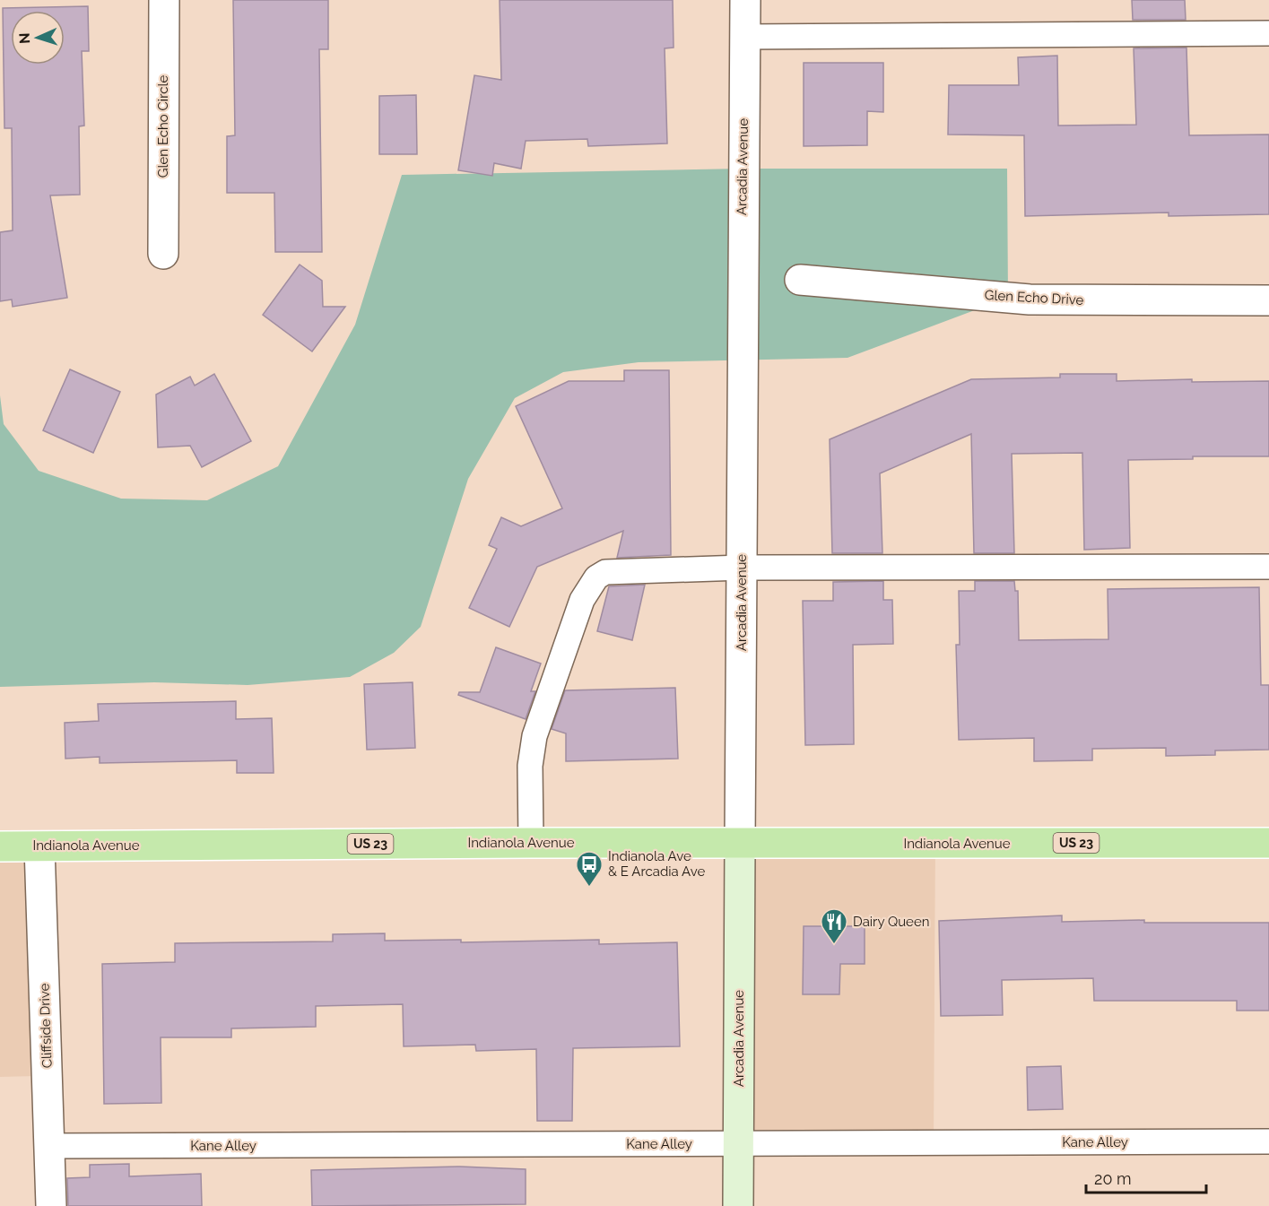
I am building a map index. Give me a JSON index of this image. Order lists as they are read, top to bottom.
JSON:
{
  "streets": {
    "main road": ["Indianola Avenue", "US 23"],
    "street": [
      "Glen Echo Circle",
      "Arcadia Avenue",
      "Glen Echo Drive",
      "Cliffside Drive"
    ],
    "lane": ["Kane Alley"]
  },
  "crossings": [
    ["Arcadia Avenue", "Indianola Avenue"],
    ["Arcadia Avenue", "Kane Alley"],
    ["Indianola Avenue", "Cliffside Drive"],
    ["Cliffside Drive", "Kane Alley"]
  ],
  "places": {
    "bus stop": ["Indianola Ave & E Arcadia Ave"],
    "restaurant": ["Dairy Queen"]
  },
  "scale_bar": "20 m",
  "north": "left"
}
